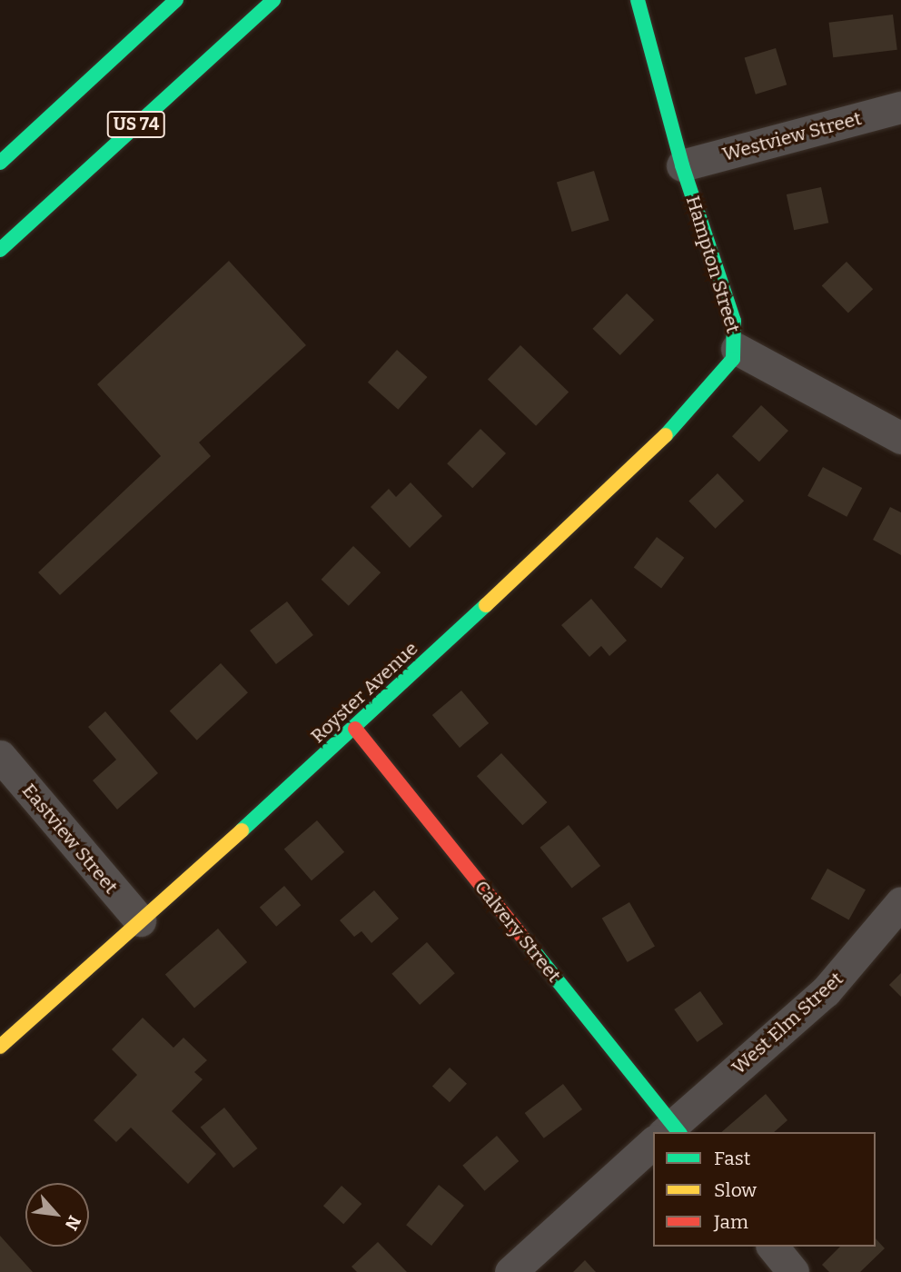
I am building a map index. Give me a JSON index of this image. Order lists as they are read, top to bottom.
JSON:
{
  "streets": {
    "main road": [
      "US 74",
      "Hampton Street",
      "Royster Avenue",
      "Calvery Street"
    ],
    "street": ["Westview Street", "Eastview Street", "West Elm Street"]
  },
  "crossings": [
    ["Westview Street", "Hampton Street"],
    ["Hampton Street", "Royster Avenue"],
    ["Royster Avenue", "Eastview Street"],
    ["Royster Avenue", "Calvery Street"]
  ],
  "legend": ["Fast", "Slow", "Jam"],
  "north": "bottom right"
}
